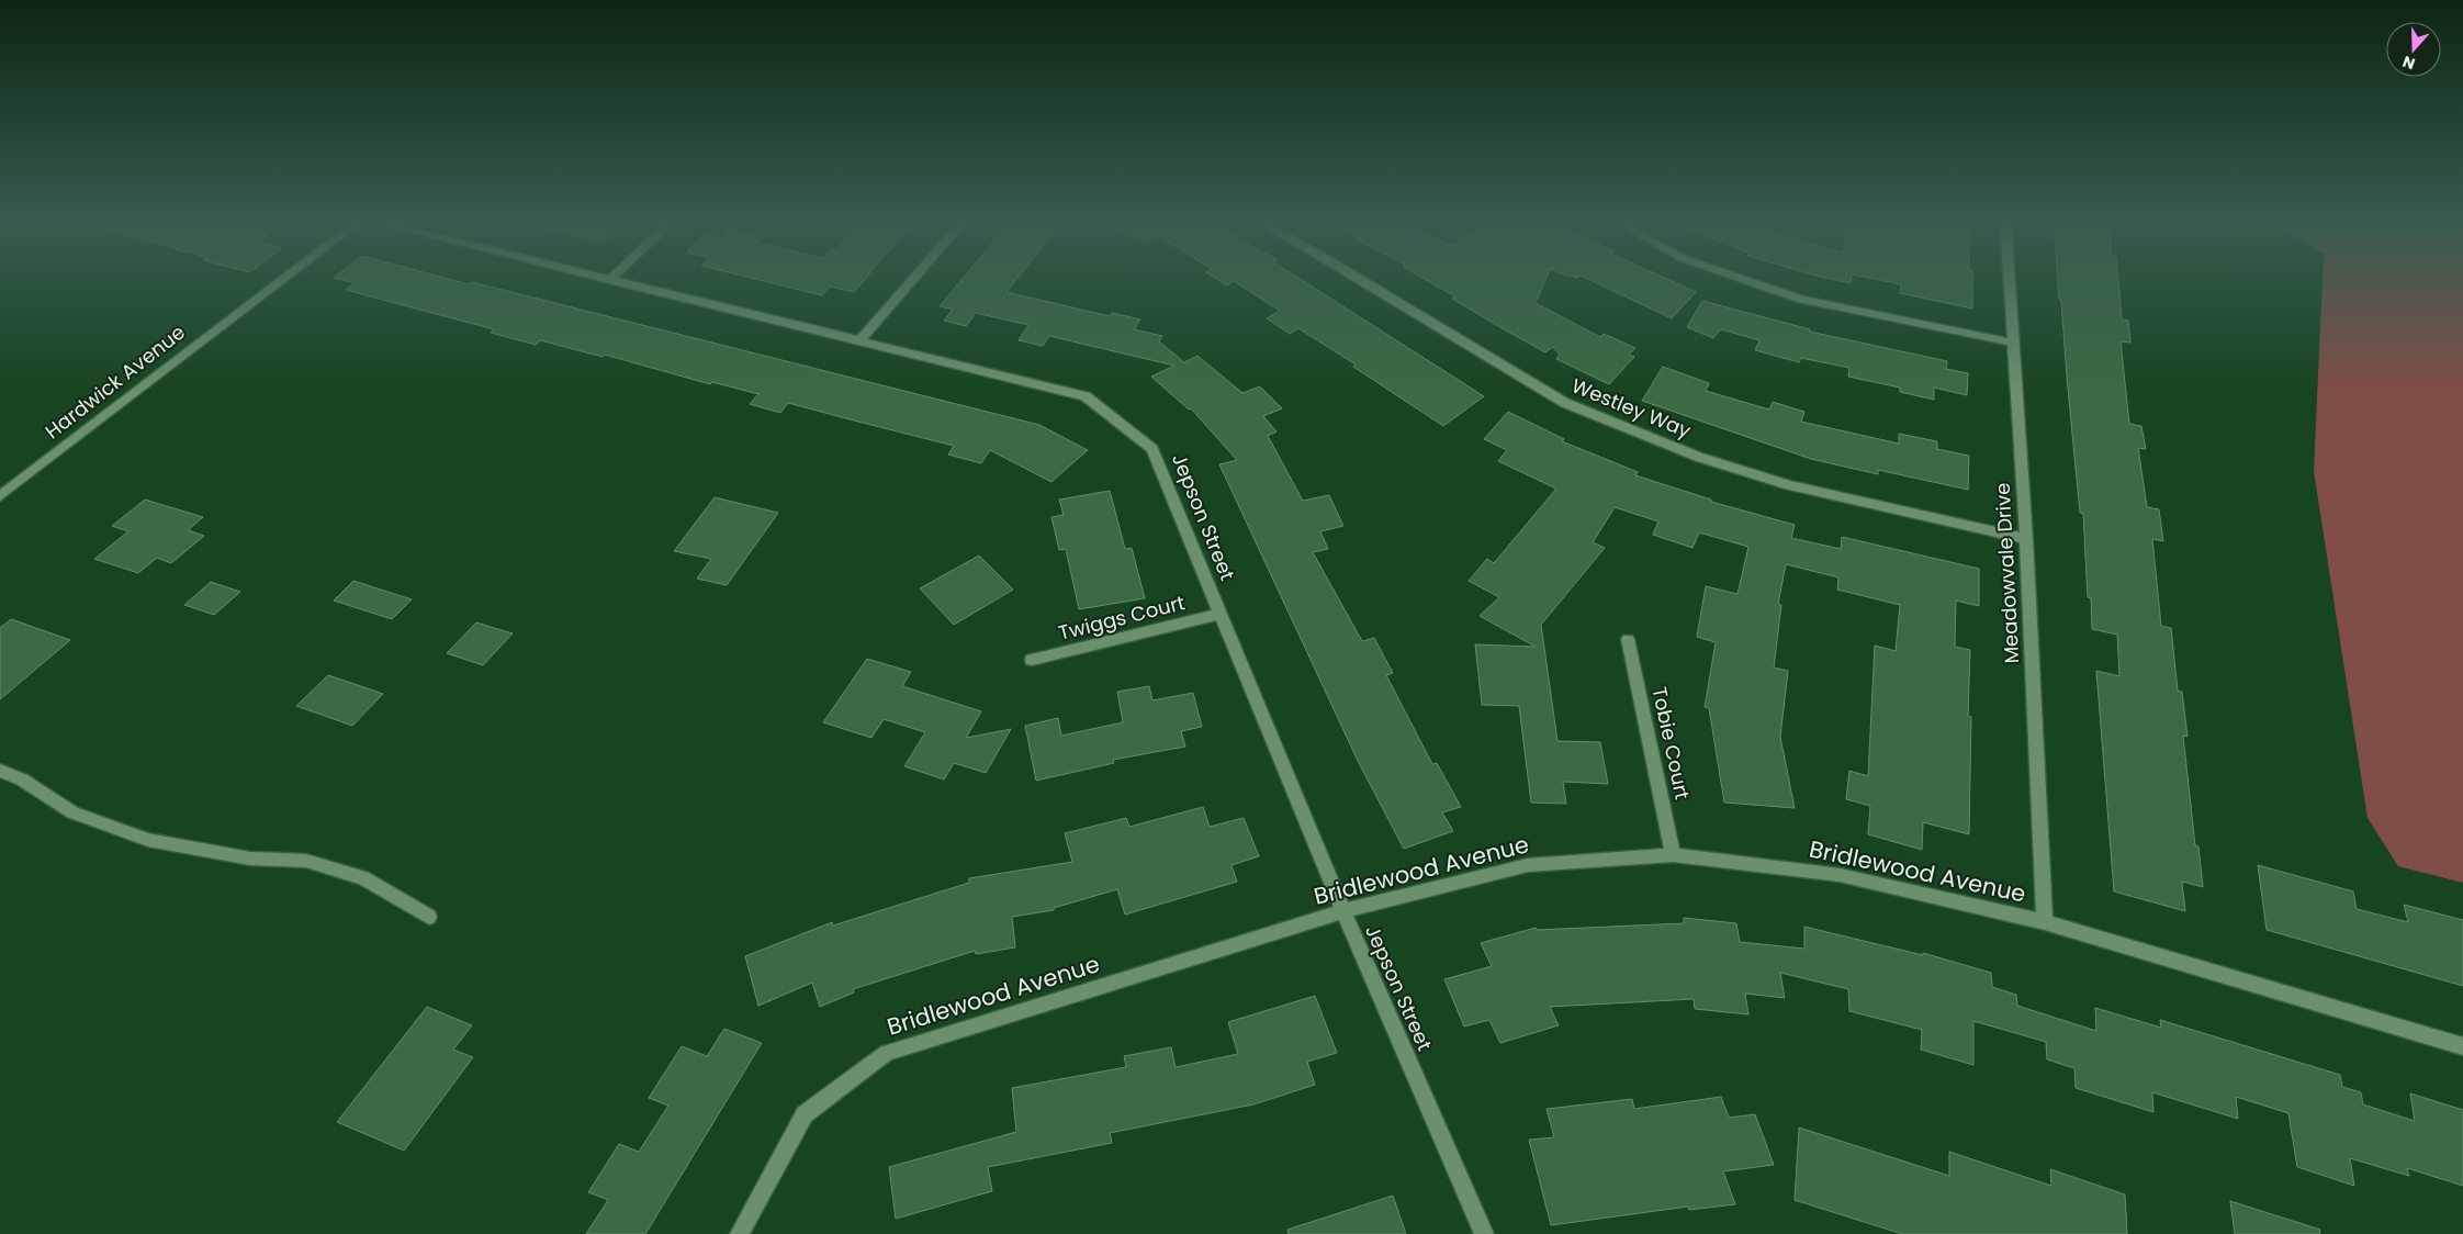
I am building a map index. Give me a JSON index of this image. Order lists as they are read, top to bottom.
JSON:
{
  "streets": {
    "street": [
      "Hardwick Avenue",
      "Westley Way",
      "Jepson Street",
      "Meadowvale Drive",
      "Twiggs Court",
      "Tobie Court",
      "Bridlewood Avenue"
    ]
  },
  "crossings": [
    ["Westley Way", "Meadowvale Drive"],
    ["Jepson Street", "Twiggs Court"],
    ["Jepson Street", "Bridlewood Avenue"],
    ["Meadowvale Drive", "Bridlewood Avenue"],
    ["Tobie Court", "Bridlewood Avenue"]
  ],
  "north": "bottom"
}
